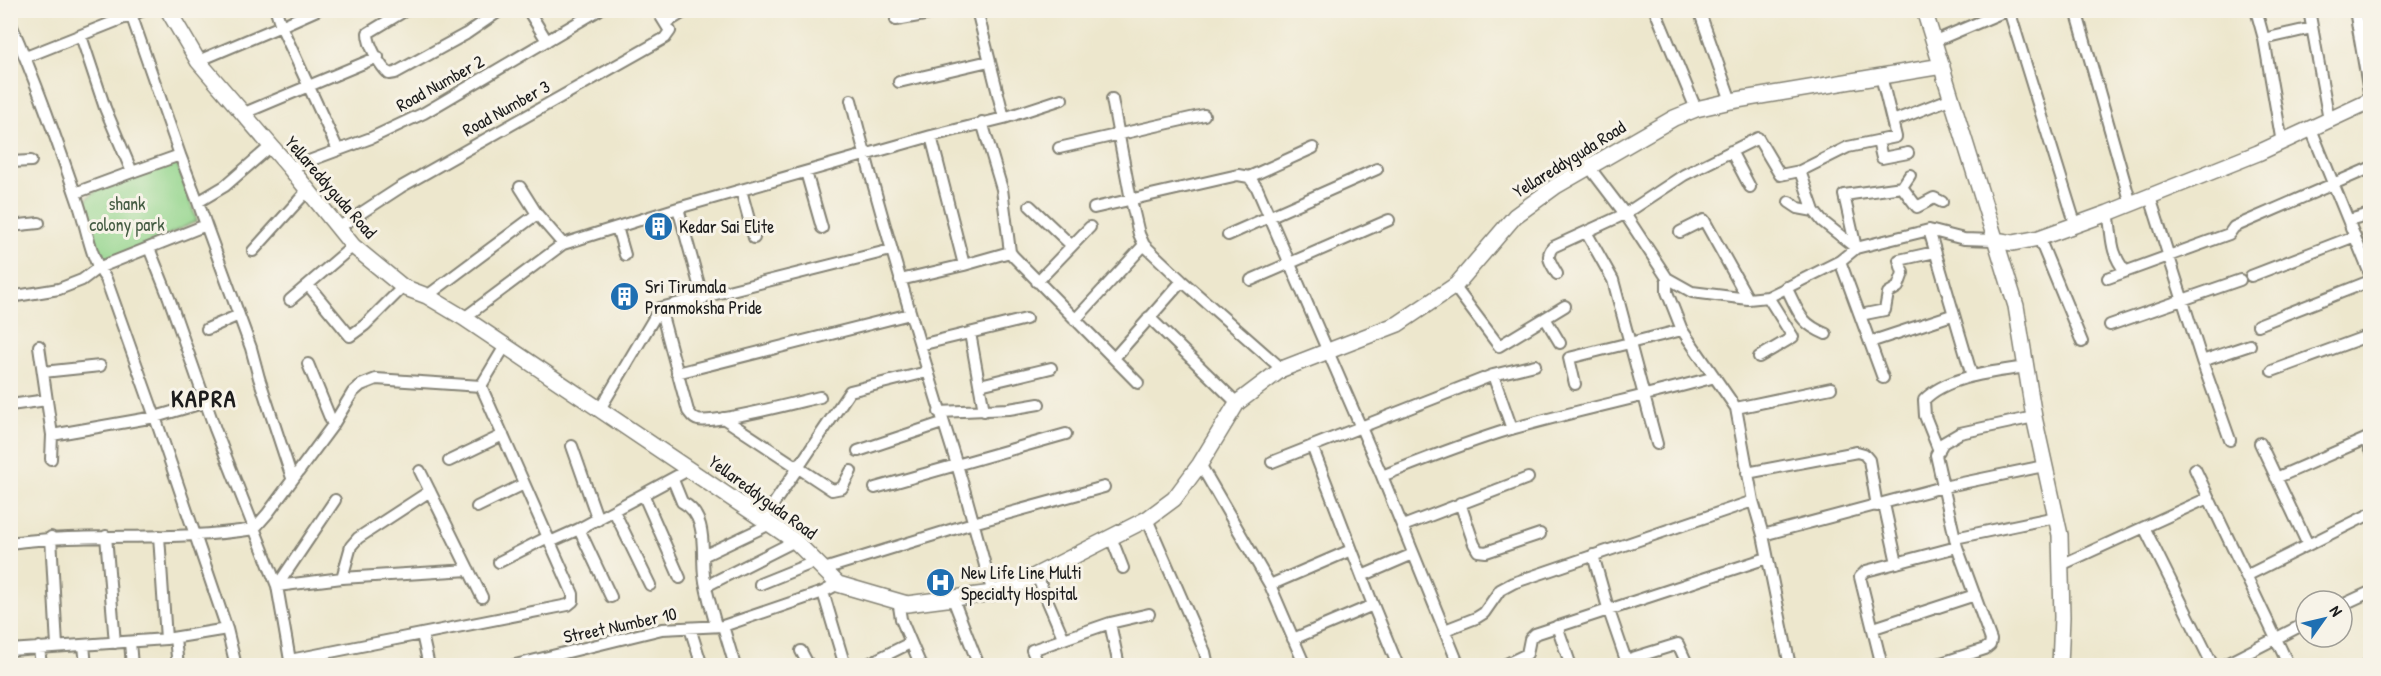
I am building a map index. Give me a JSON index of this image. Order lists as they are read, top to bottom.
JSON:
{
  "streets": {
    "street": [
      "Road Number 2",
      "Road Number 3",
      "Yellareddyguda Road",
      "Street Number 10"
    ]
  },
  "crossings": [
    ["Road Number 2", "Yellareddyguda Road"],
    ["Road Number 3", "Yellareddyguda Road"],
    ["Yellareddyguda Road", "Street Number 10"]
  ],
  "districts": ["KAPRA"],
  "parks": ["shank colony park"],
  "places": {
    "building": ["Kedar Sai Elite", "Sri Tirumala Pranmoksha Pride"],
    "hospital": ["New Life Line Multi Specialty Hospital"]
  },
  "north": "top right"
}
